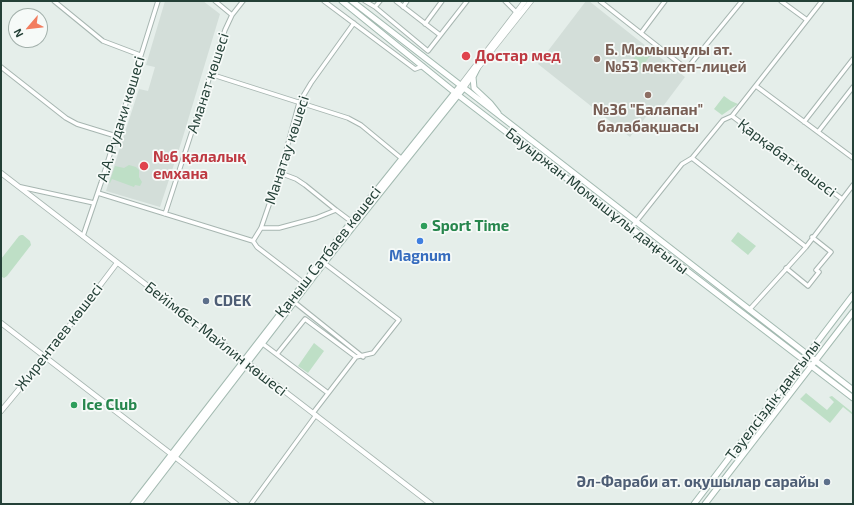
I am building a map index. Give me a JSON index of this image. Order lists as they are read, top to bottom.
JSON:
{
  "streets": {
    "main road": ["Бауыржан Момышұлы даңғылы", "Қаныш Сәтбаев көшесі", "Тәуелсіздік даңғылы"],
    "street": [
      "Аманат көшесі",
      "А.А. Рудаки көшесі",
      "Манатау көшесі",
      "Қарқабат көшесі",
      "Жирентаев көшесі",
      "Бейімбет Майлин көшесі"
    ]
  },
  "crossings": [
    ["А.А. Рудаки көшесі", "Бейімбет Майлин көшесі"],
    ["Бауыржан Момышұлы даңғылы", "Қаныш Сәтбаев көшесі"],
    ["Бауыржан Момышұлы даңғылы", "Тәуелсіздік даңғылы"],
    ["Қаныш Сәтбаев көшесі", "Бейімбет Майлин көшесі"],
    ["Жирентаев көшесі", "Бейімбет Майлин көшесі"]
  ],
  "places": [
    "Достар мед",
    "Б. Момышұлы ат. №53 мектеп-лицей",
    "№36 \"Балапан\" балабақшасы",
    "№6 қалалық емхана",
    "Sport Time",
    "Magnum",
    "CDEK",
    "Ice Club",
    "Әл-Фараби ат. оқушылар сарайы"
  ],
  "north": "bottom left"
}
